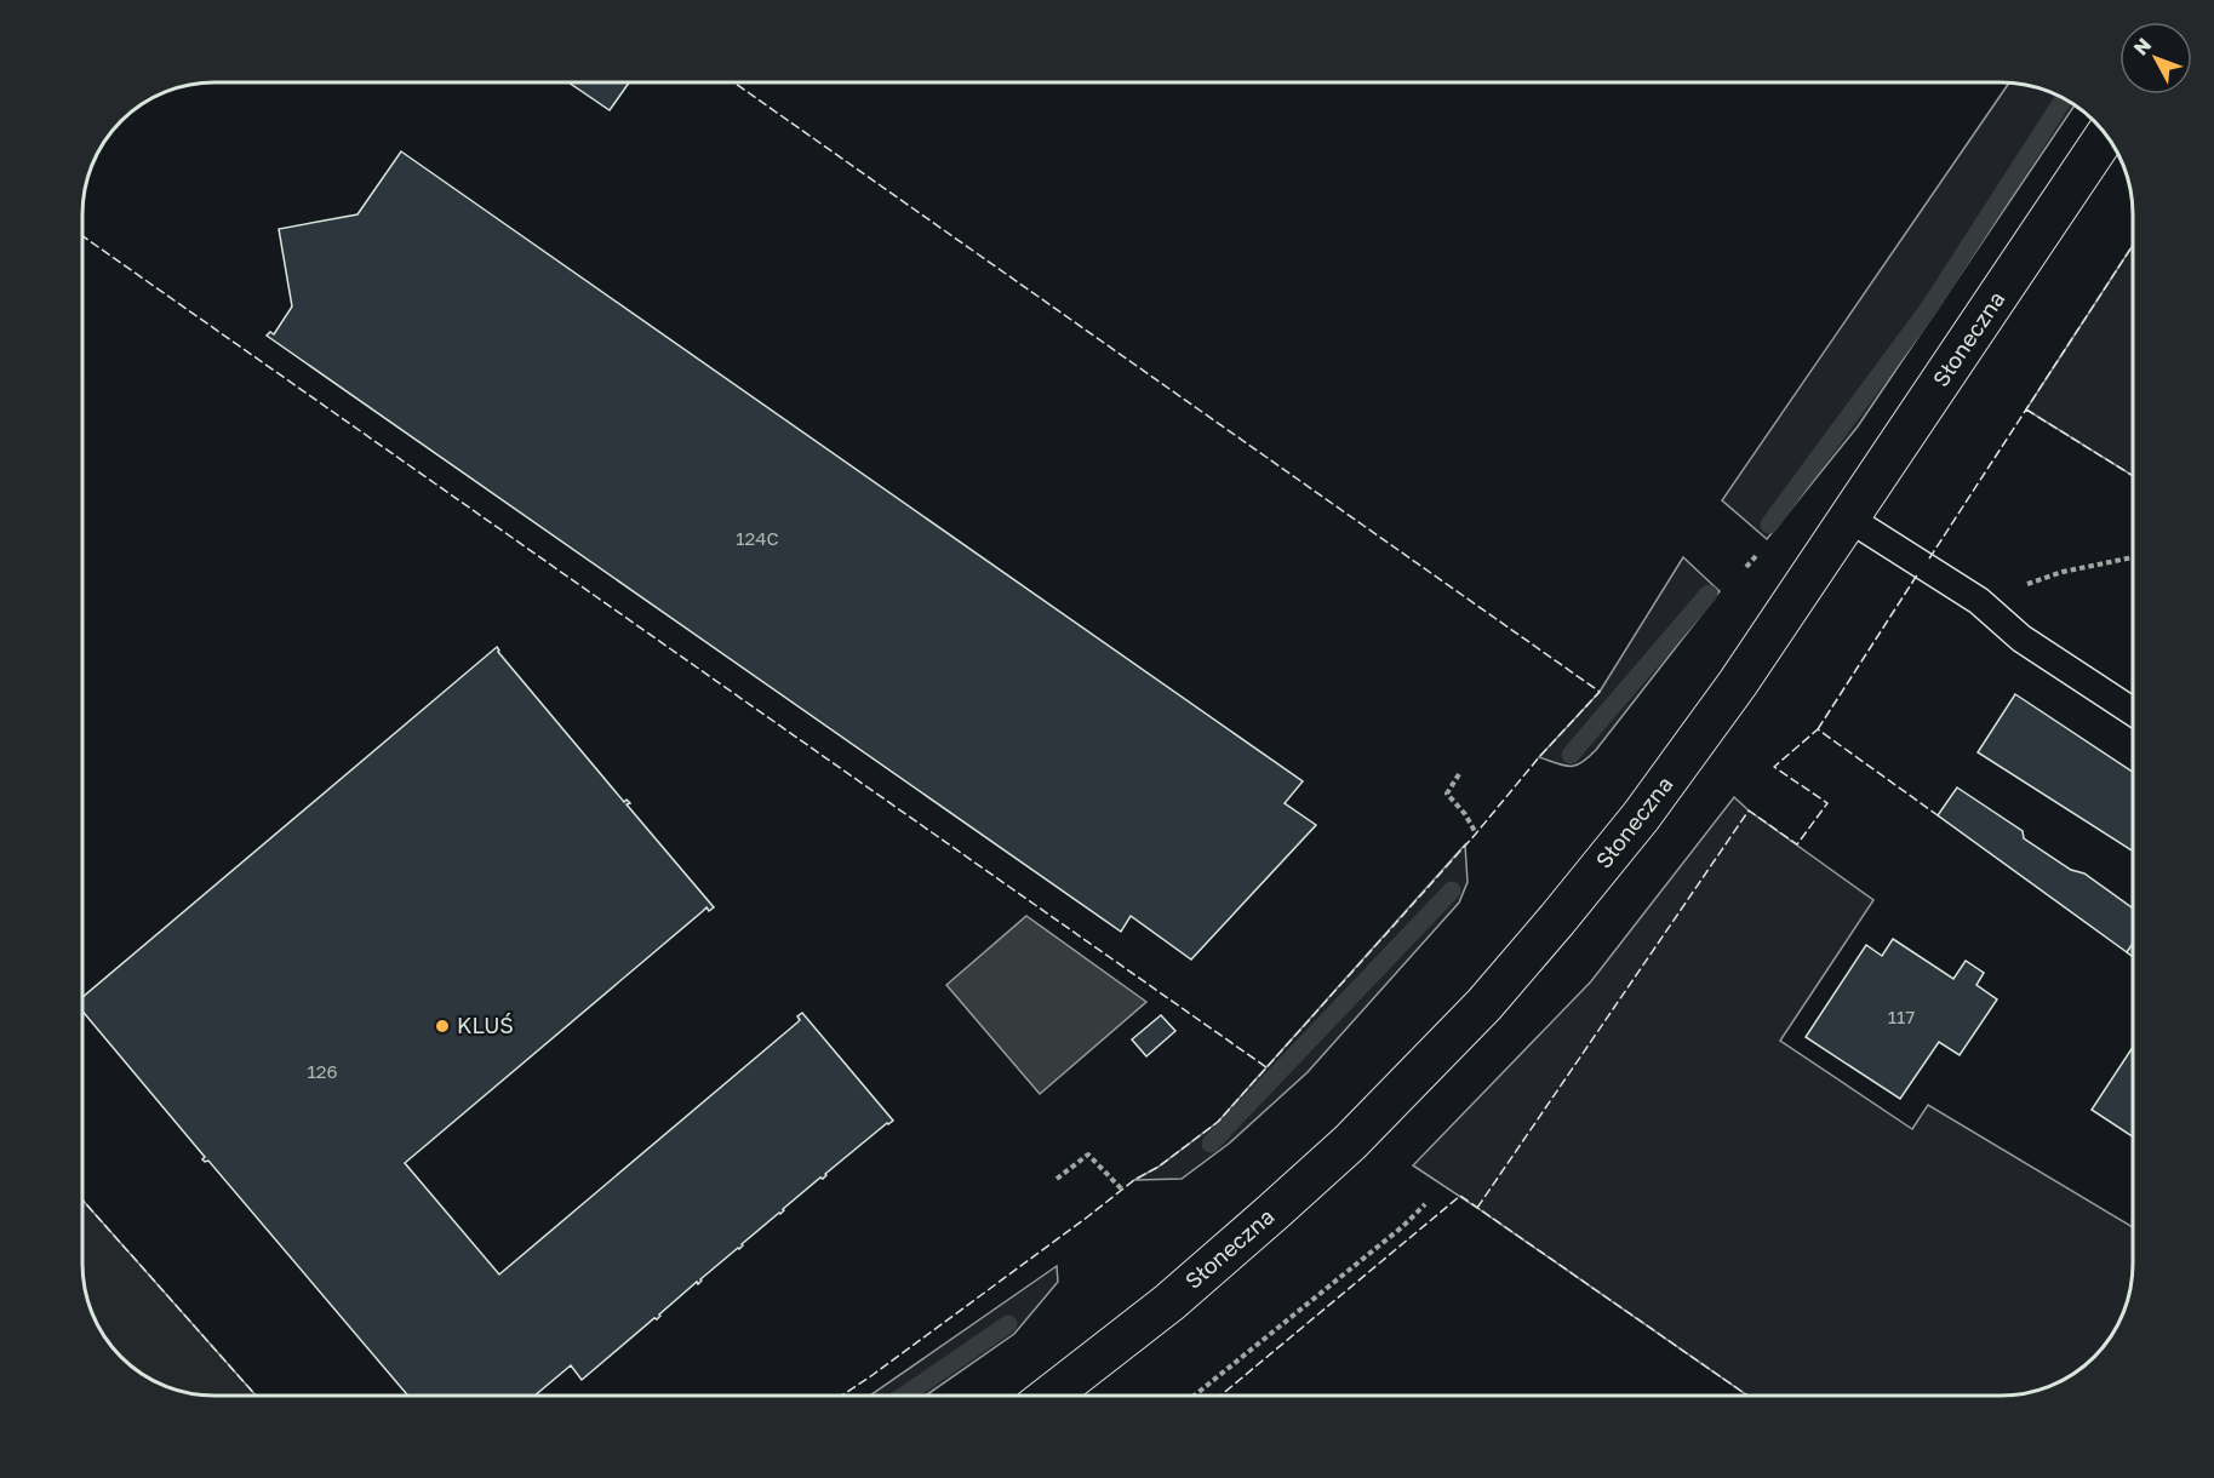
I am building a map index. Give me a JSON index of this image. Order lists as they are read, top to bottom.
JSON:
{
  "streets": {
    "main road": ["Słoneczna"]
  },
  "places": ["KLUŚ"],
  "house_numbers": ["124C", "117", "126"],
  "north": "top left"
}
